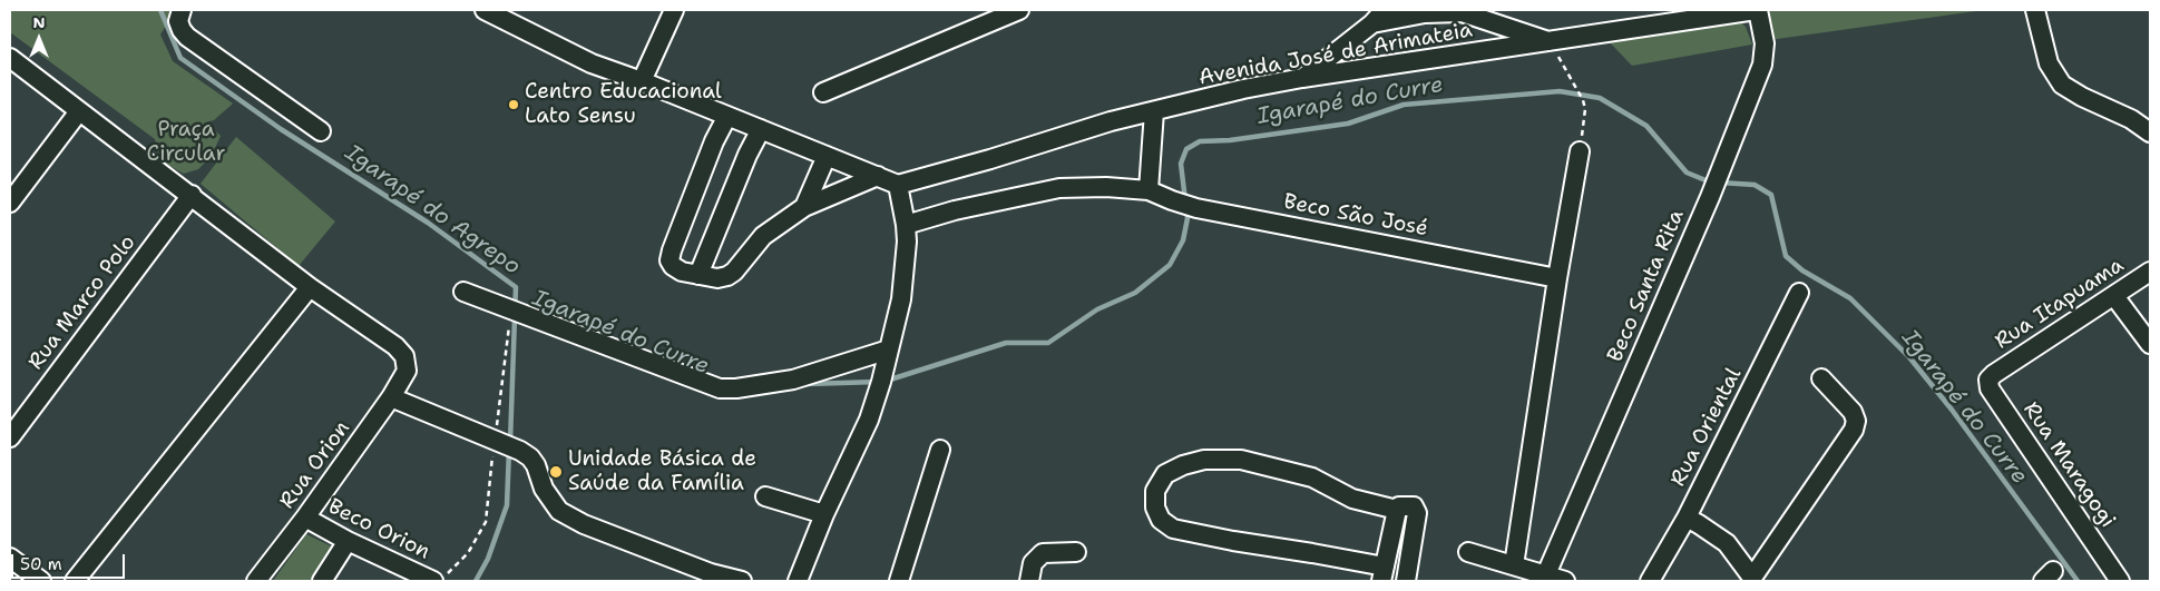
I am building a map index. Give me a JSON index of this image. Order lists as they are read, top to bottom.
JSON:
{
  "streets": {
    "street": [
      "Avenida José de Arimateia",
      "Beco São José",
      "Beco Santa Rita",
      "Rua Marco Polo",
      "Rua Itapuama",
      "Rua Oriental",
      "Rua Orion",
      "Rua Maragogi",
      "Beco Orion"
    ]
  },
  "crossings": [
    ["Avenida José de Arimateia", "Beco Santa Rita"],
    ["Rua Itapuama", "Rua Maragogi"],
    ["Rua Orion", "Beco Orion"]
  ],
  "water": ["Igarapé do Curre", "Igarapé do Agrepo"],
  "parks": ["Praça Circular"],
  "places": ["Centro Educacional Lato Sensu", "Unidade Básica de Saúde da Família"],
  "scale_bar": "50 m",
  "north": "top"
}
